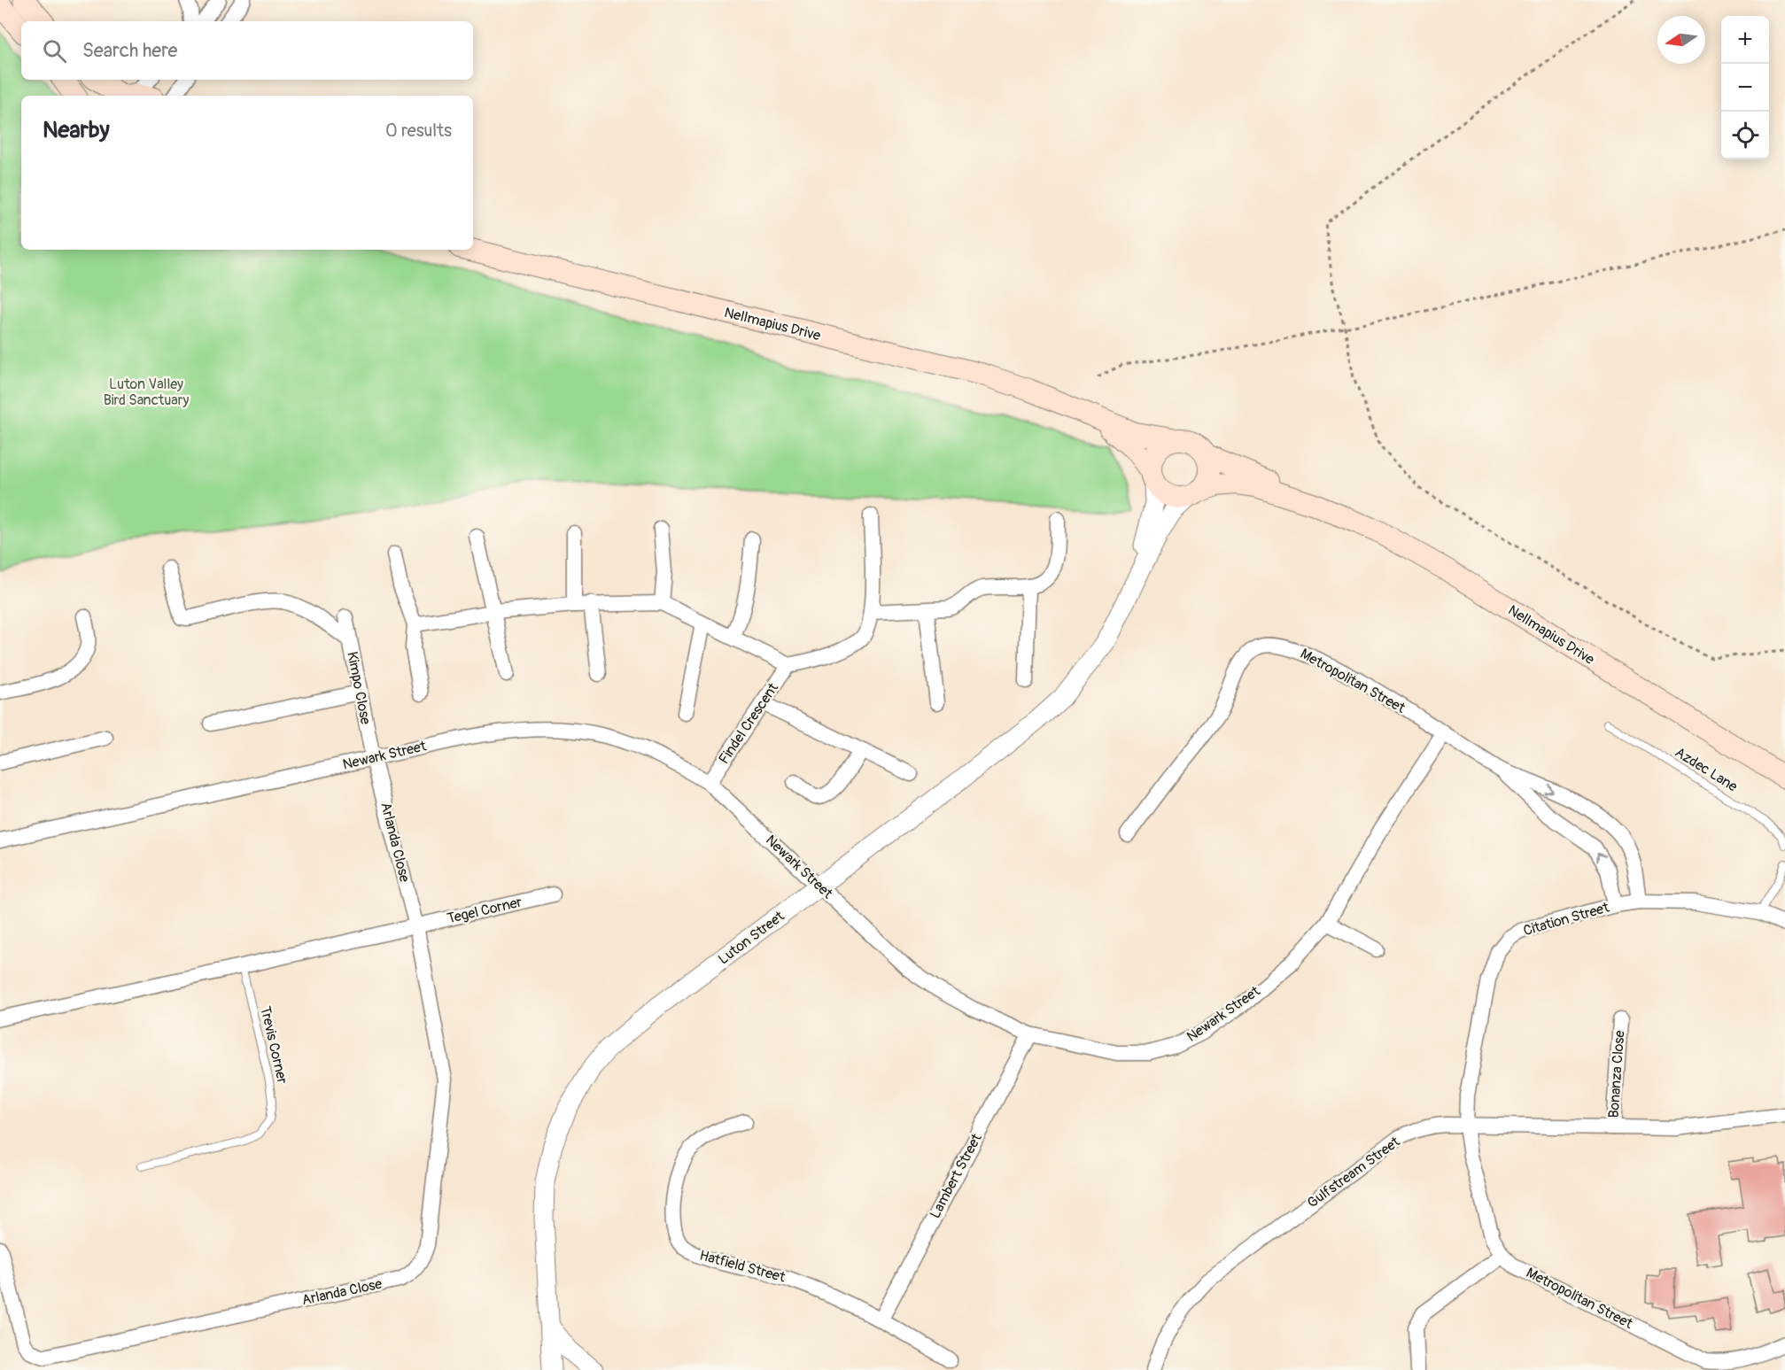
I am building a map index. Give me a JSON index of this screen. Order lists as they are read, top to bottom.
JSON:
{
  "streets": {
    "main road": ["Nellmapius Drive"],
    "street": [
      "Metropolitan Street",
      "Kimpo Close",
      "Findel Crescent",
      "Newark Street",
      "Arlanda Close",
      "Tegel Corner",
      "Citation Street",
      "Luton Street",
      "Bonanza Close",
      "Gulfstream Street",
      "Lambert Street",
      "Hatfield Street"
    ],
    "lane": ["Azdec Lane", "Trevis Corner"]
  },
  "crossings": [
    ["Nellmapius Drive", "Luton Street"],
    ["Metropolitan Street", "Newark Street"],
    ["Metropolitan Street", "Citation Street"],
    ["Metropolitan Street", "Gulfstream Street"],
    ["Kimpo Close", "Newark Street"],
    ["Kimpo Close", "Arlanda Close"],
    ["Findel Crescent", "Newark Street"],
    ["Newark Street", "Arlanda Close"],
    ["Newark Street", "Luton Street"],
    ["Newark Street", "Lambert Street"],
    ["Arlanda Close", "Tegel Corner"],
    ["Citation Street", "Gulfstream Street"],
    ["Bonanza Close", "Gulfstream Street"],
    ["Lambert Street", "Hatfield Street"]
  ],
  "parks": ["Luton Valley Bird Sanctuary"],
  "north": "left",
  "page": {
    "map_buttons": ["+", "−"],
    "search": "Search here",
    "heading": ["Nearby", "0 results"]
  }
}
